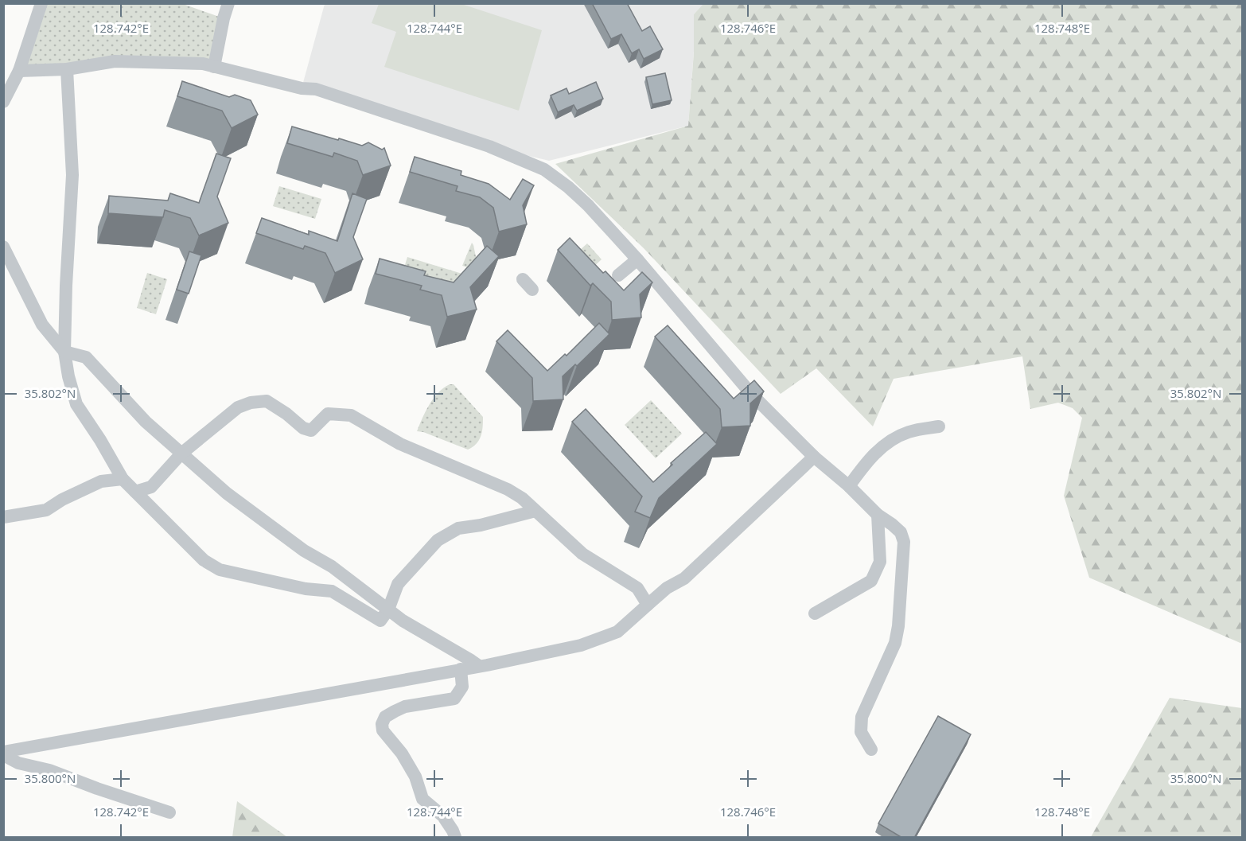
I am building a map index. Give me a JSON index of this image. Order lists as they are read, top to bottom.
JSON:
{
  "coordinates": [
    "128.742°E",
    "128.744°E",
    "128.746°E",
    "128.748°E",
    "35.802°N",
    "35.800°N"
  ]
}
